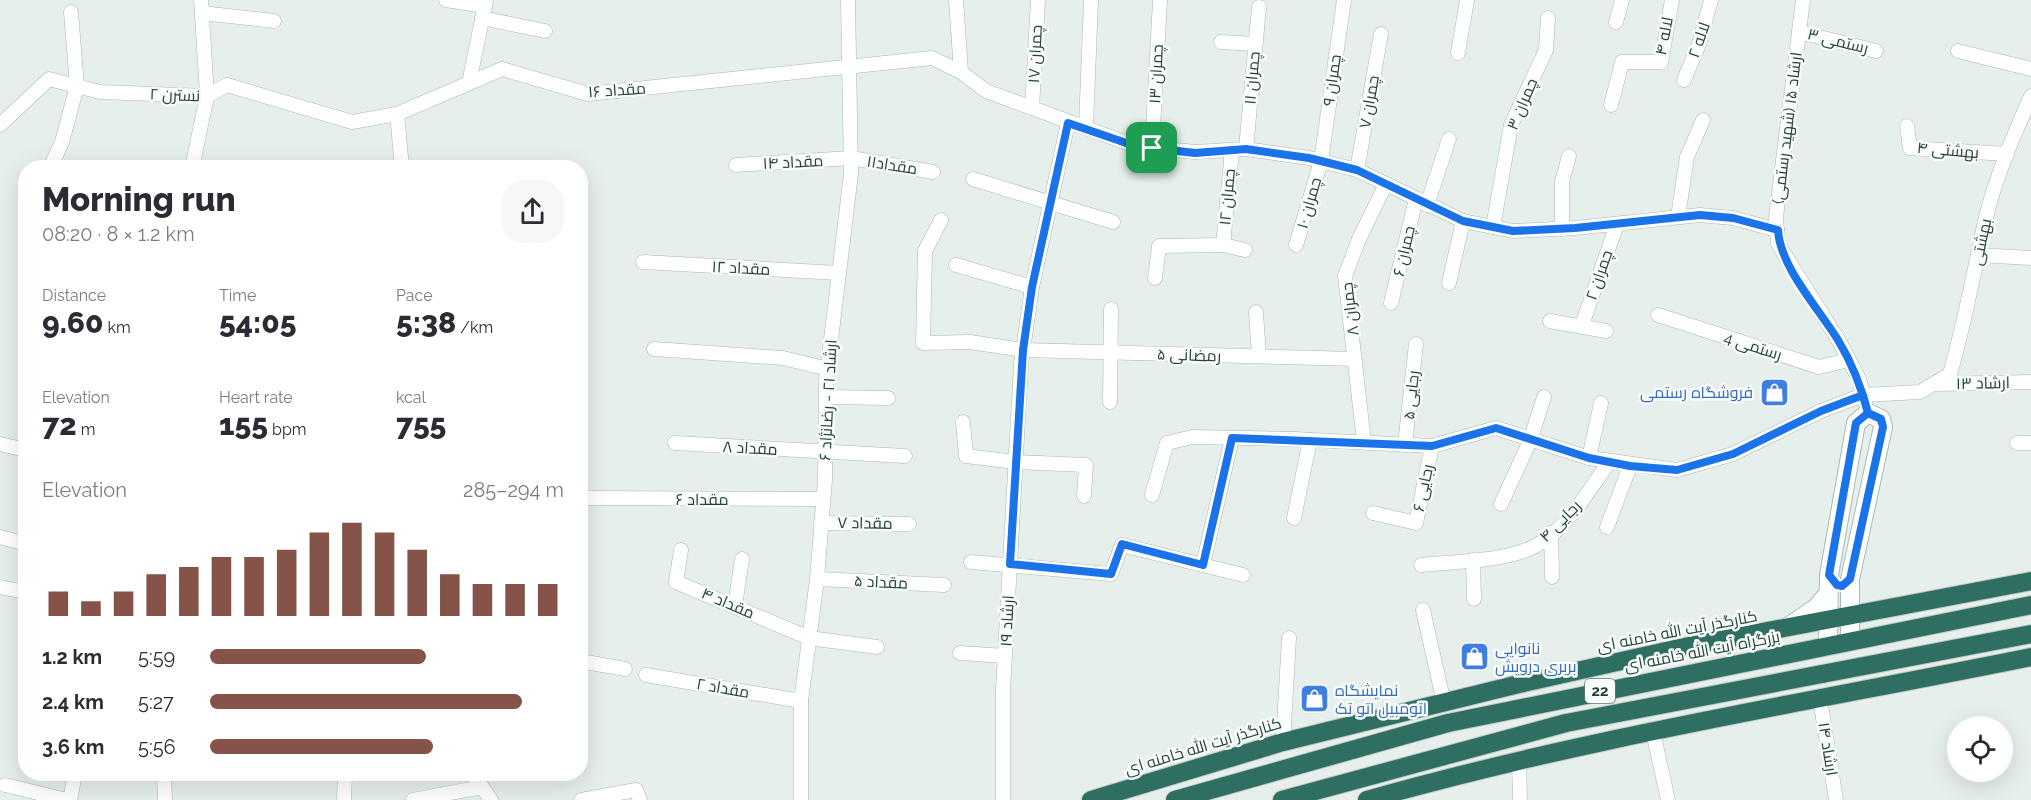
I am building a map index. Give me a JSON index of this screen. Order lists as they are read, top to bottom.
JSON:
{
  "streets": {
    "highway": ["کنارگذر آیت الله خامنه ای", "بزرگراه آیت الله خامنه ای", "22"],
    "main road": ["ارشاد ۱۵ (شهید رستمی)"],
    "street": [
      "لاله ۴",
      "لاله ۲",
      "رستمی ۳",
      "چمران ۱۷",
      "چمران ۱۳",
      "چمران ۱۱",
      "چمران ۹",
      "مقداد ۱۶",
      "نسترن ۲",
      "چمران ۷",
      "چمران ۳",
      "بهشتی ۴",
      "مقداد ۱۴",
      "مقداد۱۱",
      "چمران ۱۲",
      "چمران ۱۰",
      "بهشتی",
      "چمران ۶",
      "مقداد ۱۲",
      "چمران ۲",
      "چمران ۸",
      "رستمی 4",
      "رمضانی ۵",
      "ارشاد ۱۳",
      "رجایی ۵",
      "ارشاد ۲۱ - رضانژاد ۶",
      "مقداد ۸",
      "رجایی ۶",
      "مقداد ۶",
      "رجایی ۴",
      "مقداد ۷",
      "مقداد ۵",
      "مقداد ۴",
      "ارشاد ۱۹",
      "مقداد ۲",
      "ارشاد ۱۴"
    ]
  },
  "crossings": [
    ["رستمی ۳", "ارشاد ۱۵ (شهید رستمی)"],
    ["چمران ۱۷", "مقداد ۱۶"],
    ["چمران ۱۳", "مقداد ۱۶"],
    ["چمران ۱۱", "مقداد ۱۶"],
    ["چمران ۱۱", "چمران ۱۲"],
    ["چمران ۹", "مقداد ۱۶"],
    ["چمران ۹", "چمران ۱۰"],
    ["مقداد ۱۶", "نسترن ۲"],
    ["مقداد ۱۶", "چمران ۷"],
    ["مقداد ۱۶", "چمران ۳"],
    ["مقداد ۱۶", "ارشاد ۱۵ (شهید رستمی)"],
    ["مقداد ۱۶", "چمران ۱۲"],
    ["مقداد ۱۶", "چمران ۱۰"],
    ["مقداد ۱۶", "چمران ۶"],
    ["مقداد ۱۶", "چمران ۲"],
    ["مقداد ۱۶", "چمران ۸"],
    ["مقداد ۱۶", "ارشاد ۲۱ - رضانژاد ۶"],
    ["مقداد ۱۶", "ارشاد ۱۹"],
    ["ارشاد ۱۵ (شهید رستمی)", "رستمی 4"],
    ["ارشاد ۱۵ (شهید رستمی)", "کنارگذر آیت الله خامنه ای"],
    ["ارشاد ۱۵ (شهید رستمی)", "بزرگراه آیت الله خامنه ای"],
    ["بهشتی ۴", "بهشتی"],
    ["مقداد ۱۴", "مقداد۱۱"],
    ["مقداد ۱۴", "ارشاد ۲۱ - رضانژاد ۶"],
    ["مقداد۱۱", "ارشاد ۲۱ - رضانژاد ۶"],
    ["بهشتی", "ارشاد ۱۳"],
    ["مقداد ۱۲", "ارشاد ۲۱ - رضانژاد ۶"],
    ["چمران ۸", "رمضانی ۵"],
    ["رمضانی ۵", "ارشاد ۱۹"],
    ["ارشاد ۲۱ - رضانژاد ۶", "مقداد ۸"],
    ["ارشاد ۲۱ - رضانژاد ۶", "مقداد ۶"],
    ["ارشاد ۲۱ - رضانژاد ۶", "مقداد ۷"],
    ["ارشاد ۲۱ - رضانژاد ۶", "مقداد ۵"],
    ["ارشاد ۲۱ - رضانژاد ۶", "مقداد ۴"],
    ["ارشاد ۲۱ - رضانژاد ۶", "مقداد ۲"]
  ],
  "places": {
    "shop": ["فروشگاه رستمی", "نانوایی بربری درویش", "نمایشگاه اتومبیل اتو تک"]
  },
  "page": {
    "heading": ["Morning run", "08:20 · 8 × 1.2 km"],
    "stats": [
      ["Distance", "9.60 km"],
      ["Time", "54:05"],
      ["Pace", "5:38 /km"],
      ["Elevation", "72 m"],
      ["Heart rate", "155 bpm"],
      ["kcal", "755"]
    ],
    "chart": ["Elevation", "285–294 m"],
    "list": [
      {
        "name": "1.2 km",
        "note": "5:59"
      },
      {
        "name": "2.4 km",
        "note": "5:27"
      },
      {
        "name": "3.6 km",
        "note": "5:56"
      }
    ]
  }
}
